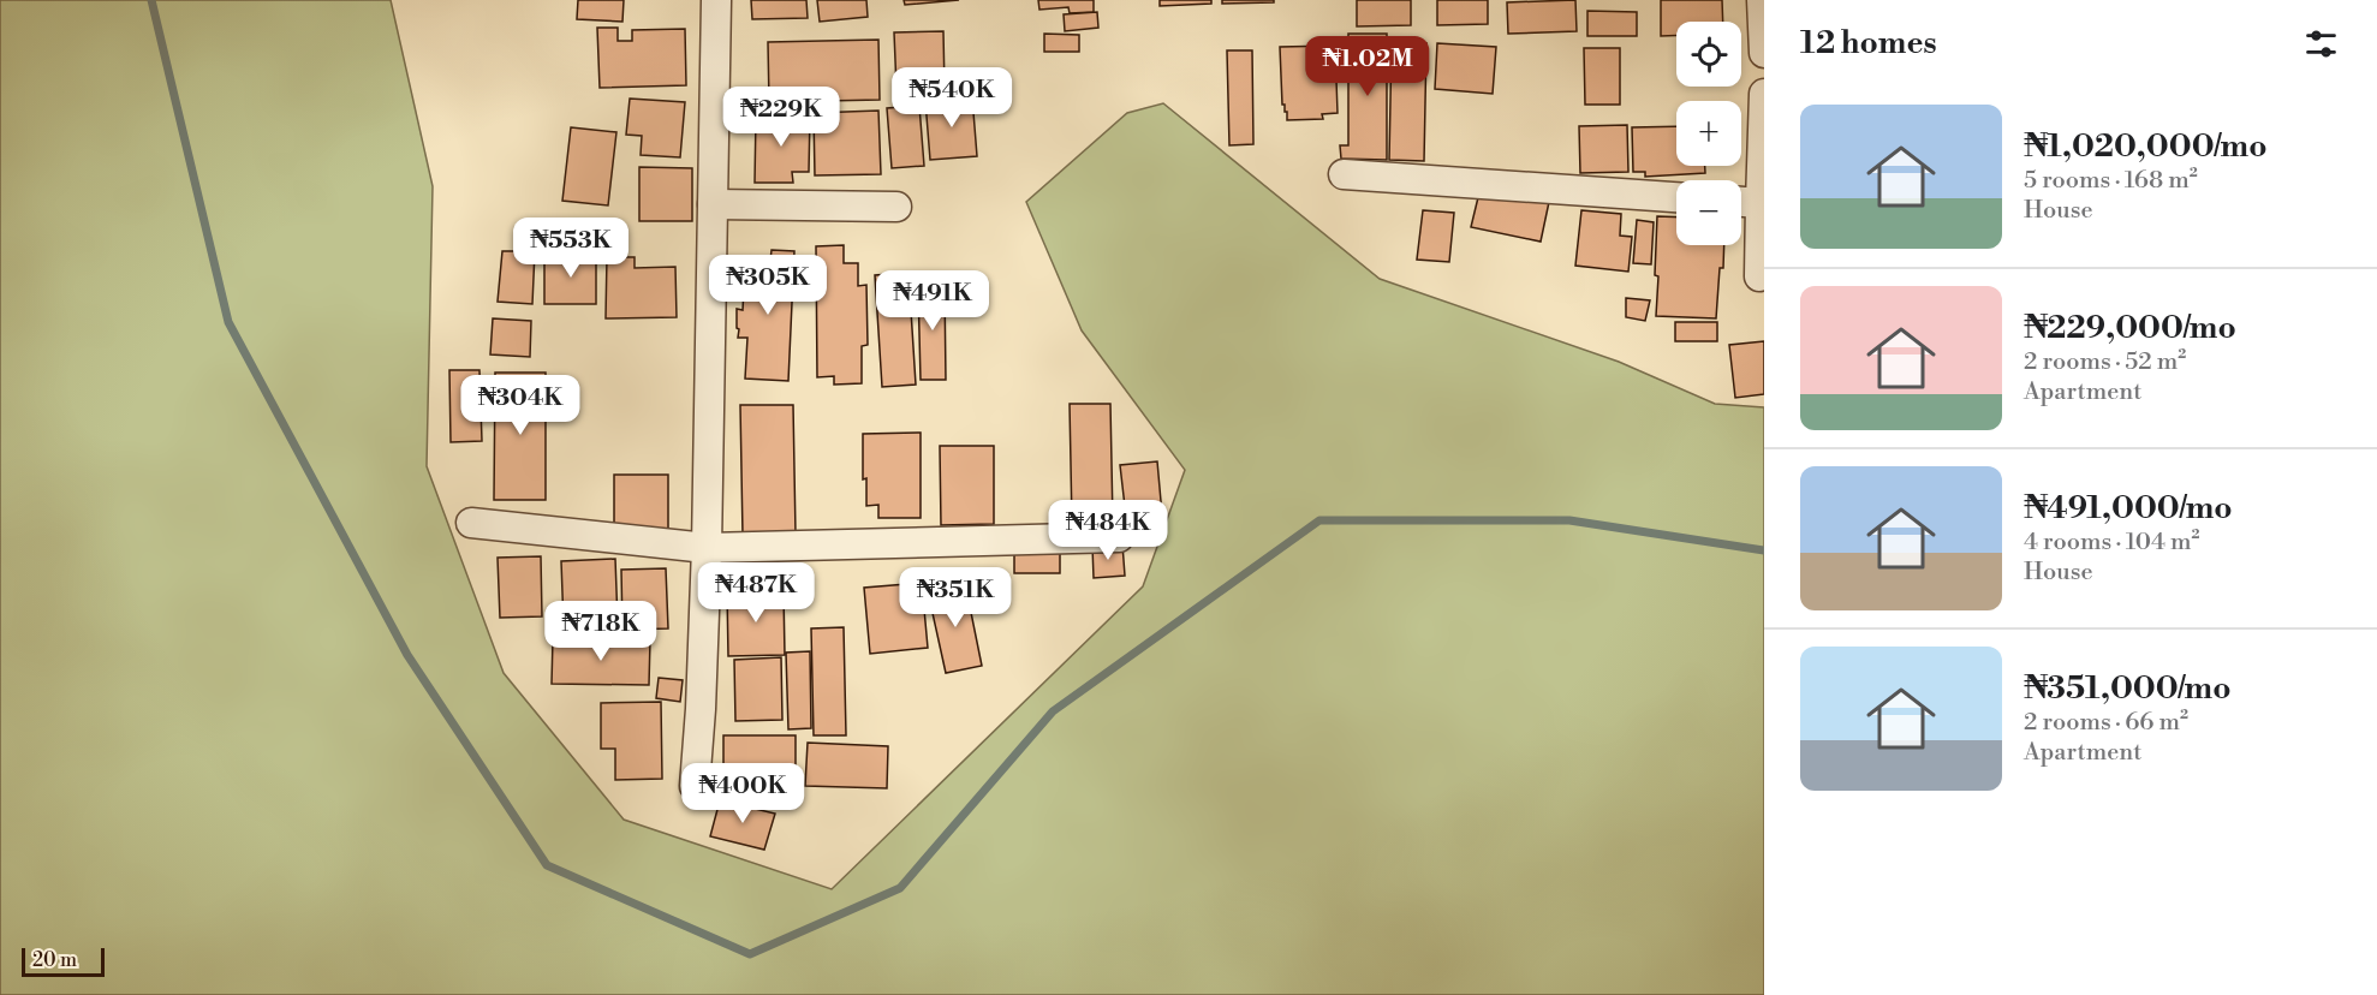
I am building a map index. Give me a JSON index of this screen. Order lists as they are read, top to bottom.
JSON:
{
  "scale_bar": "20 m",
  "page": {
    "heading": "12 homes",
    "map_buttons": ["+", "−"],
    "price": [
      "₦1.02M",
      "₦540K",
      "₦229K",
      "₦553K",
      "₦305K",
      "₦491K",
      "₦304K",
      "₦484K",
      "₦487K",
      "₦351K",
      "₦718K",
      "₦400K"
    ],
    "list": [
      {
        "name": "₦1,020,000/mo",
        "note": "5 rooms · 168 m² · House"
      },
      {
        "name": "₦229,000/mo",
        "note": "2 rooms · 52 m² · Apartment"
      },
      {
        "name": "₦491,000/mo",
        "note": "4 rooms · 104 m² · House"
      },
      {
        "name": "₦351,000/mo",
        "note": "2 rooms · 66 m² · Apartment"
      }
    ],
    "scale": "20 m"
  }
}
